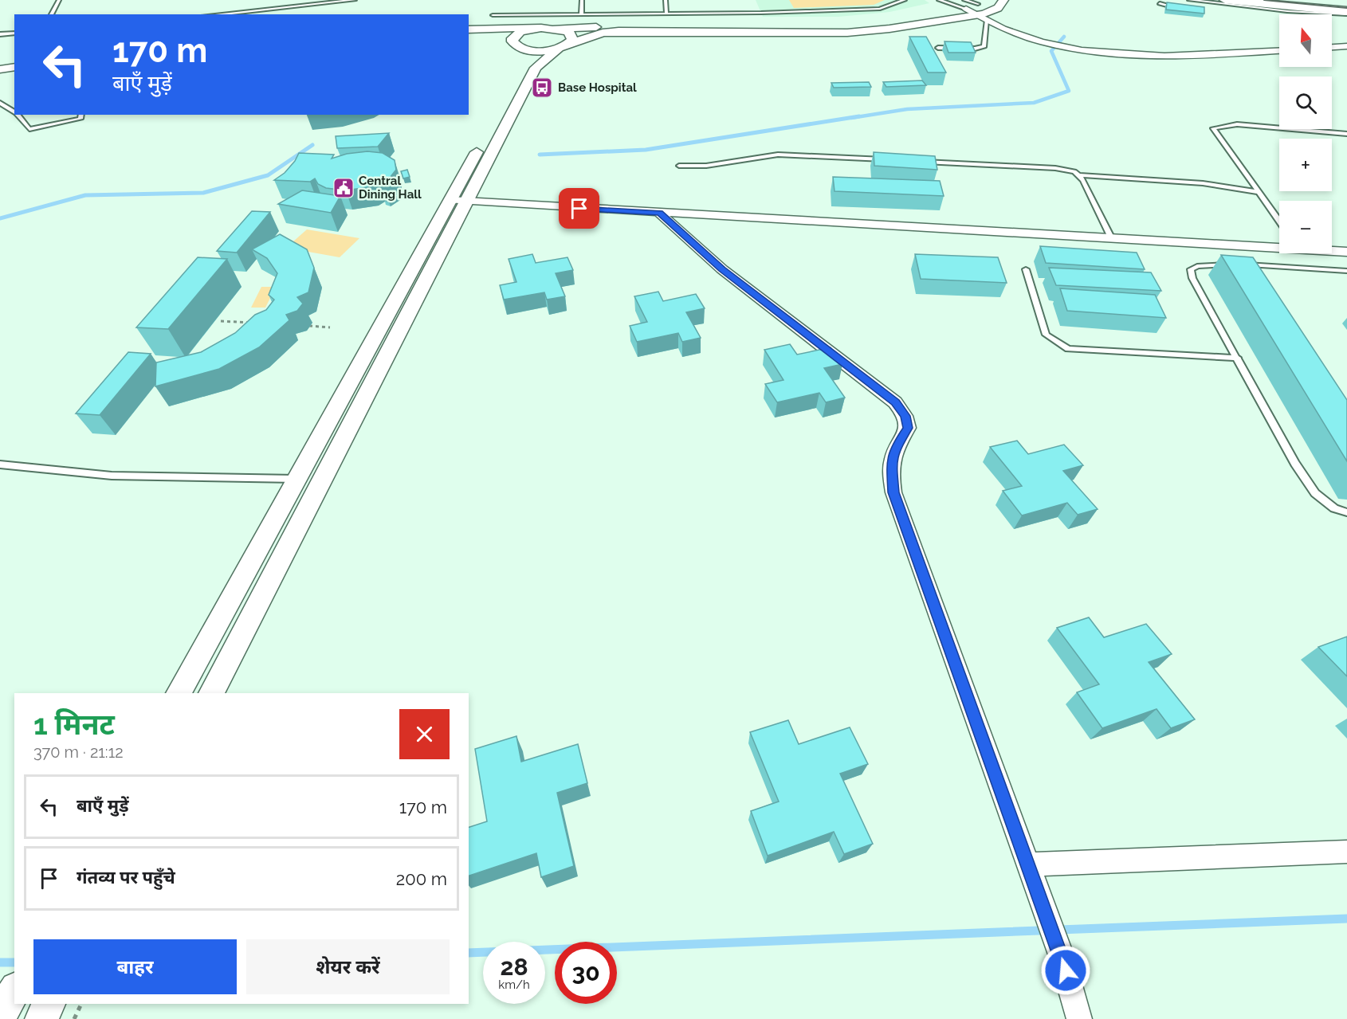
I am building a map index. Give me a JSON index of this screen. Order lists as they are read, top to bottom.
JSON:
{
  "places": {
    "bus stop": ["Base Hospital"],
    "public building": ["Central Dining Hall"]
  },
  "north": "top",
  "page": {
    "map_buttons": ["+", "−"],
    "turn": ["170 m", "बाएँ मुड़ें"],
    "heading": ["1 मिनट", "370 m · 21:12"],
    "list": [
      {
        "name": "बाएँ मुड़ें",
        "value": "170 m"
      },
      {
        "name": "गंतव्य पर पहुँचे",
        "value": "200 m"
      }
    ],
    "buttons": ["बाहर", "शेयर करें"],
    "speed": "28 km/h",
    "limit": "30"
  }
}
